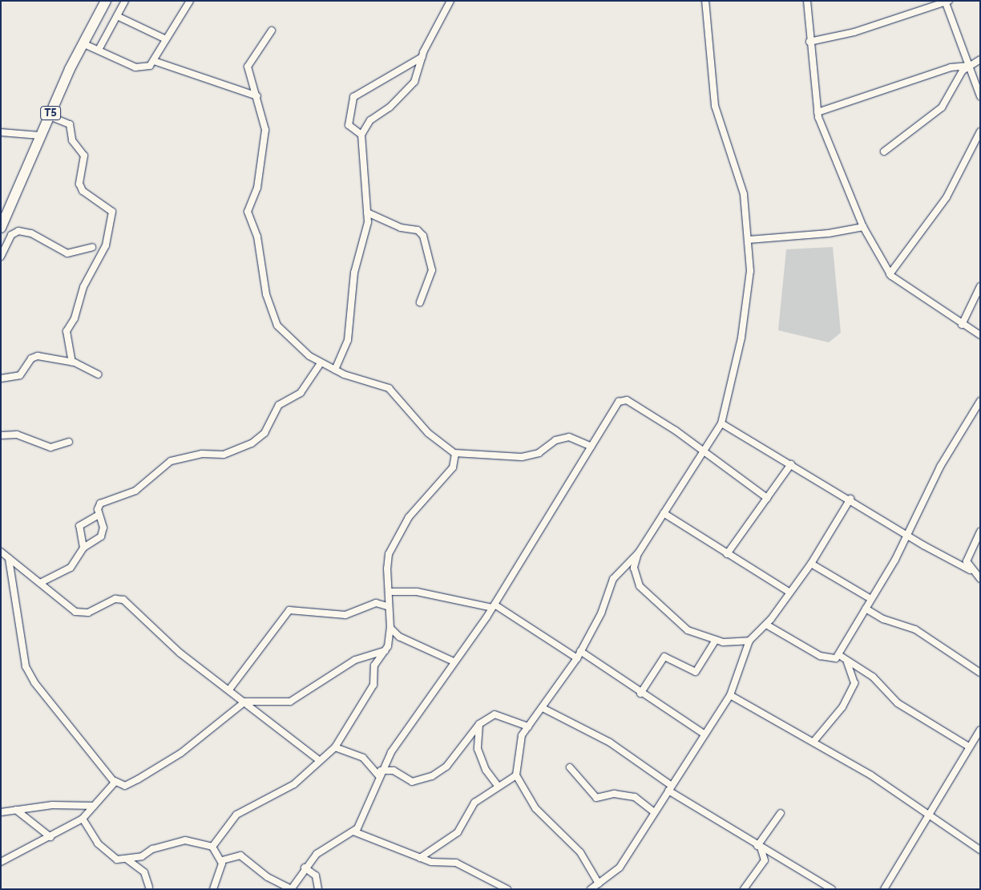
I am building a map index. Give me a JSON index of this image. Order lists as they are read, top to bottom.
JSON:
{
  "streets": {
    "highway": ["T5"]
  }
}
